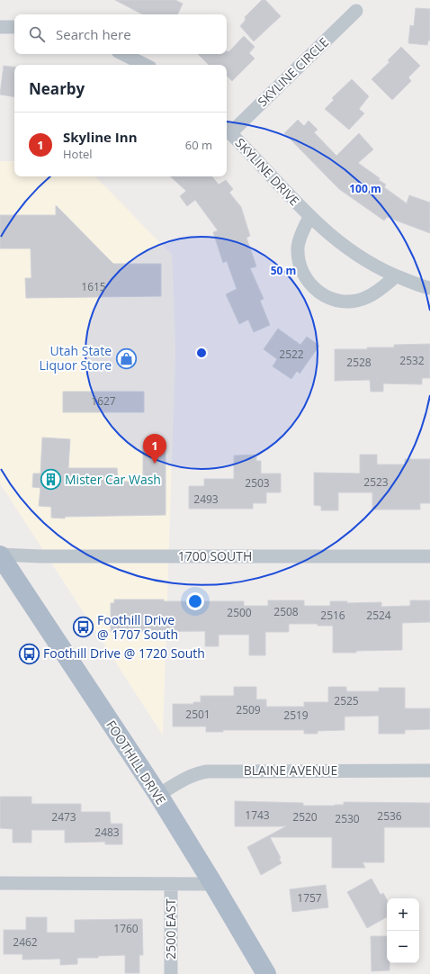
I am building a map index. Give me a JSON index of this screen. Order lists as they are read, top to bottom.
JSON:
{
  "streets": {
    "main road": ["FOOTHILL DRIVE"],
    "street": [
      "SKYLINE CIRCLE",
      "SKYLINE DRIVE",
      "1700 SOUTH",
      "BLAINE AVENUE",
      "2500 EAST"
    ]
  },
  "crossings": [
    ["SKYLINE CIRCLE", "SKYLINE DRIVE"],
    ["1700 SOUTH", "FOOTHILL DRIVE"],
    ["FOOTHILL DRIVE", "BLAINE AVENUE"]
  ],
  "places": {
    "shop": ["Utah State Liquor Store"],
    "building": ["Mister Car Wash"],
    "bus stop": ["Foothill Drive @ 1707 South", "Foothill Drive @ 1720 South"]
  },
  "house_numbers": [
    "1615",
    "2522",
    "2532",
    "2528",
    "1627",
    "2523",
    "2503",
    "2493",
    "2508",
    "2500",
    "2516",
    "2524",
    "2525",
    "2509",
    "2501",
    "2519",
    "1743",
    "2536",
    "2473",
    "2520",
    "2530",
    "2483",
    "1757",
    "1760",
    "2462"
  ],
  "page": {
    "search": "Search here",
    "heading": "Nearby",
    "list": [
      {
        "mark": "1",
        "name": "Skyline Inn",
        "note": "Hotel",
        "value": "60 m"
      }
    ],
    "pins": "1",
    "map_buttons": ["+", "−"]
  },
  "rings": ["100 m", "50 m"]
}
